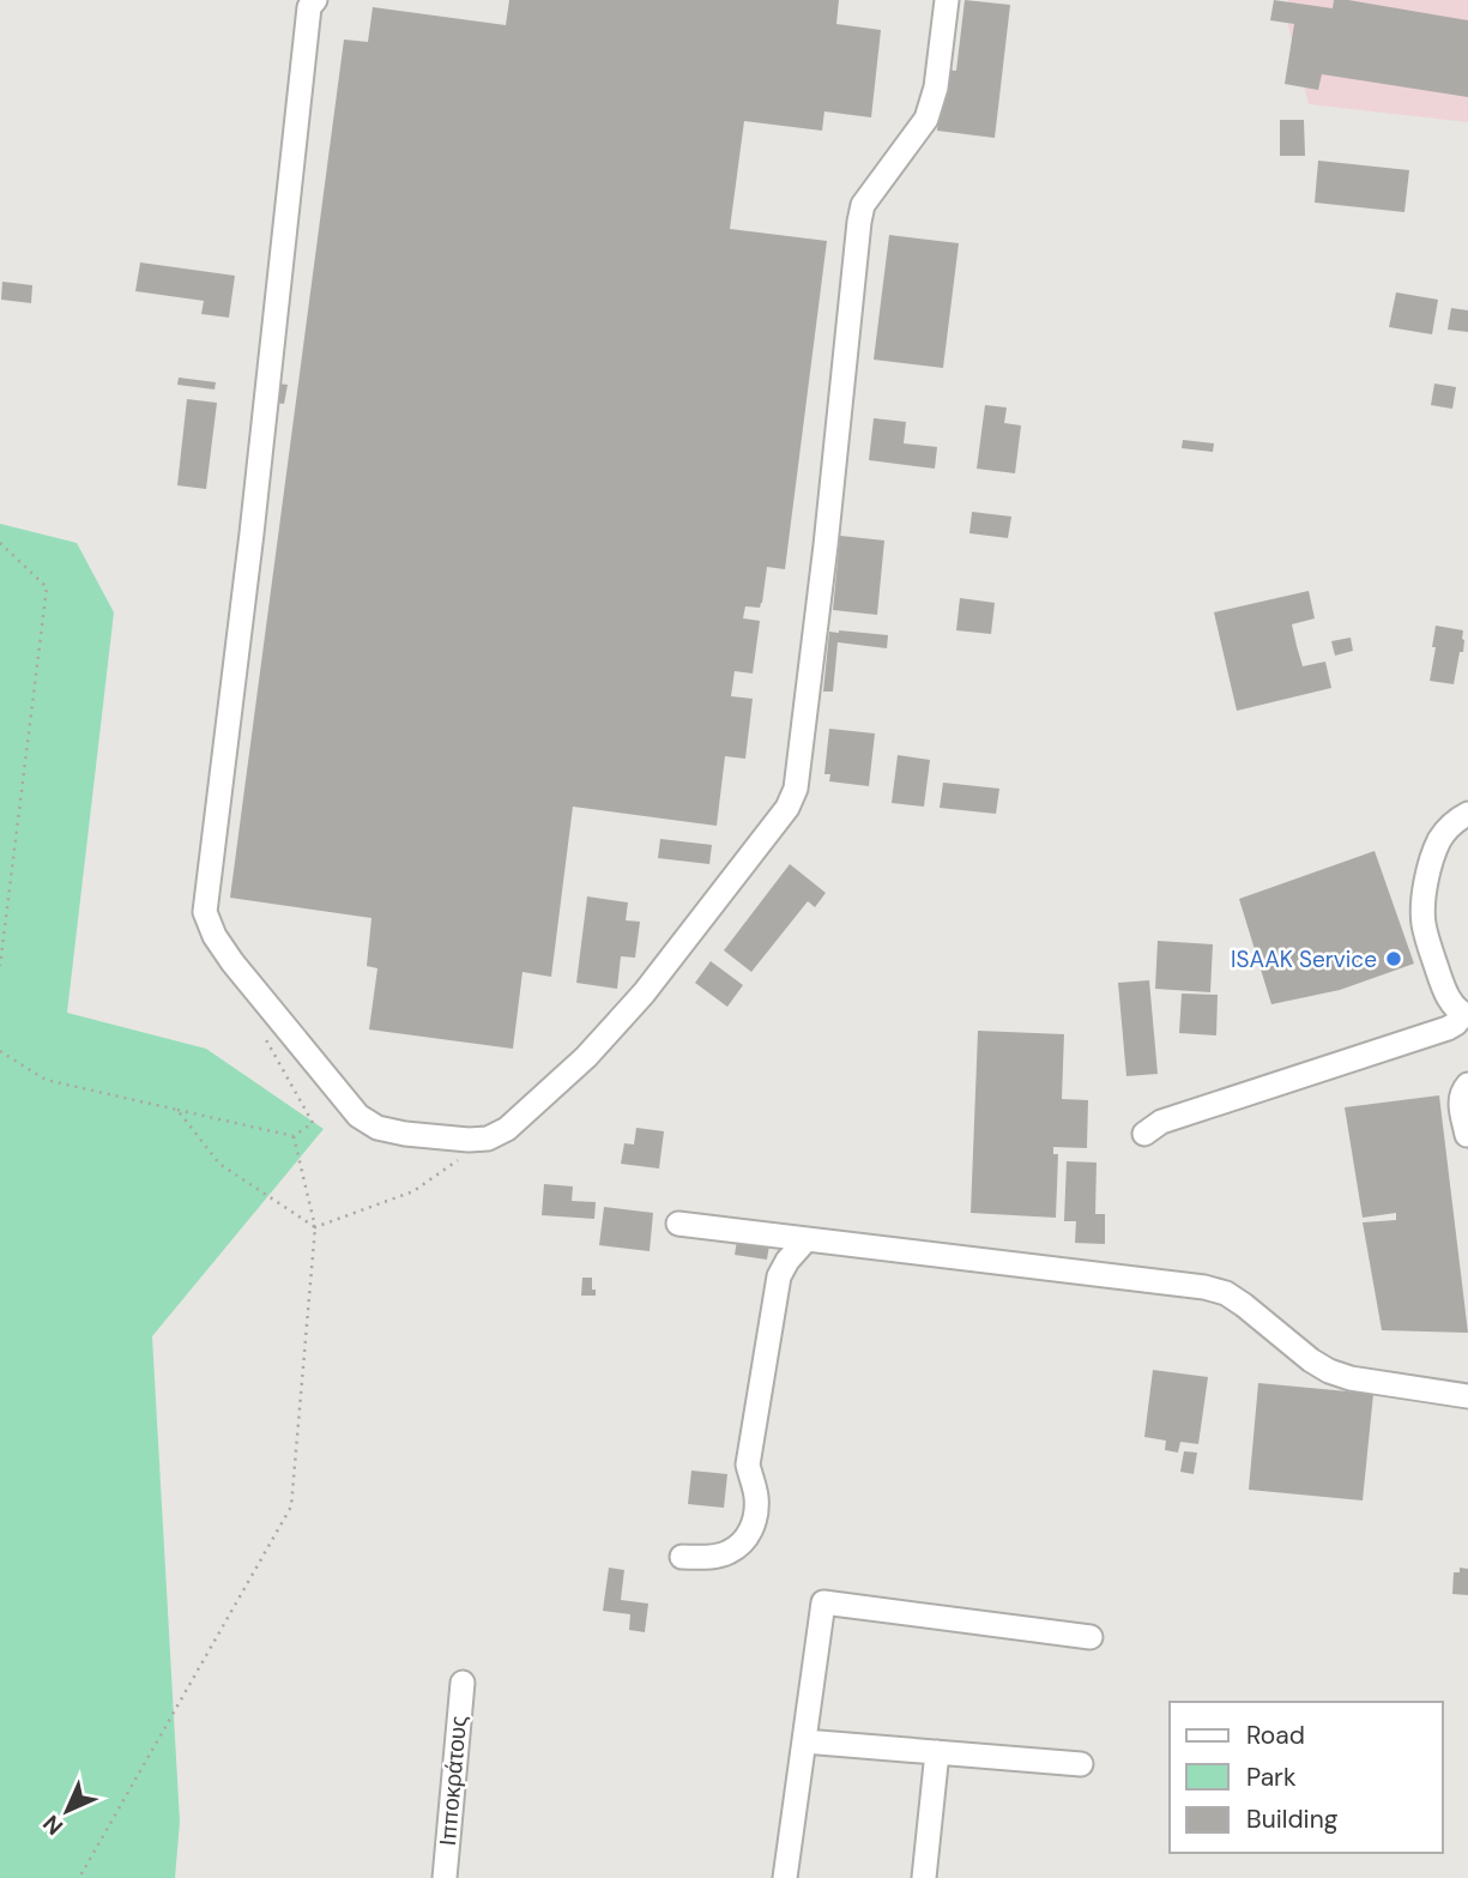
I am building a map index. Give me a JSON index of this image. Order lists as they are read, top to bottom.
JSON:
{
  "streets": {
    "street": ["Ιπποκράτους"]
  },
  "places": ["ISAAK Service"],
  "legend": ["Road", "Park", "Building"],
  "north": "bottom left"
}
